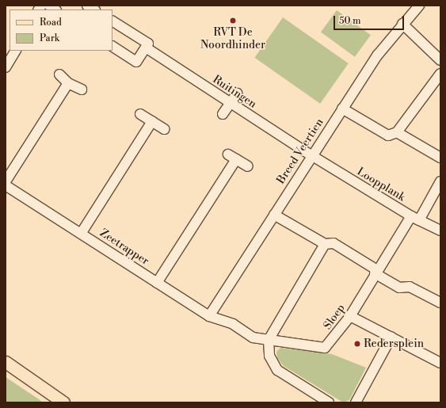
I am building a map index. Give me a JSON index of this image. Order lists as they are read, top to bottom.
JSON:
{
  "streets": {
    "street": [
      "Ruitingen",
      "Breed Veertien",
      "Loopplank",
      "Zeetrapper",
      "Sloep"
    ]
  },
  "crossings": [
    ["Ruitingen", "Breed Veertien"],
    ["Ruitingen", "Loopplank"],
    ["Breed Veertien", "Loopplank"],
    ["Breed Veertien", "Zeetrapper"],
    ["Loopplank", "Sloep"],
    ["Zeetrapper", "Sloep"]
  ],
  "places": ["RVT De Noordhinder", "Redersplein"],
  "legend": ["Road", "Park"],
  "scale_bar": "50 m"
}
